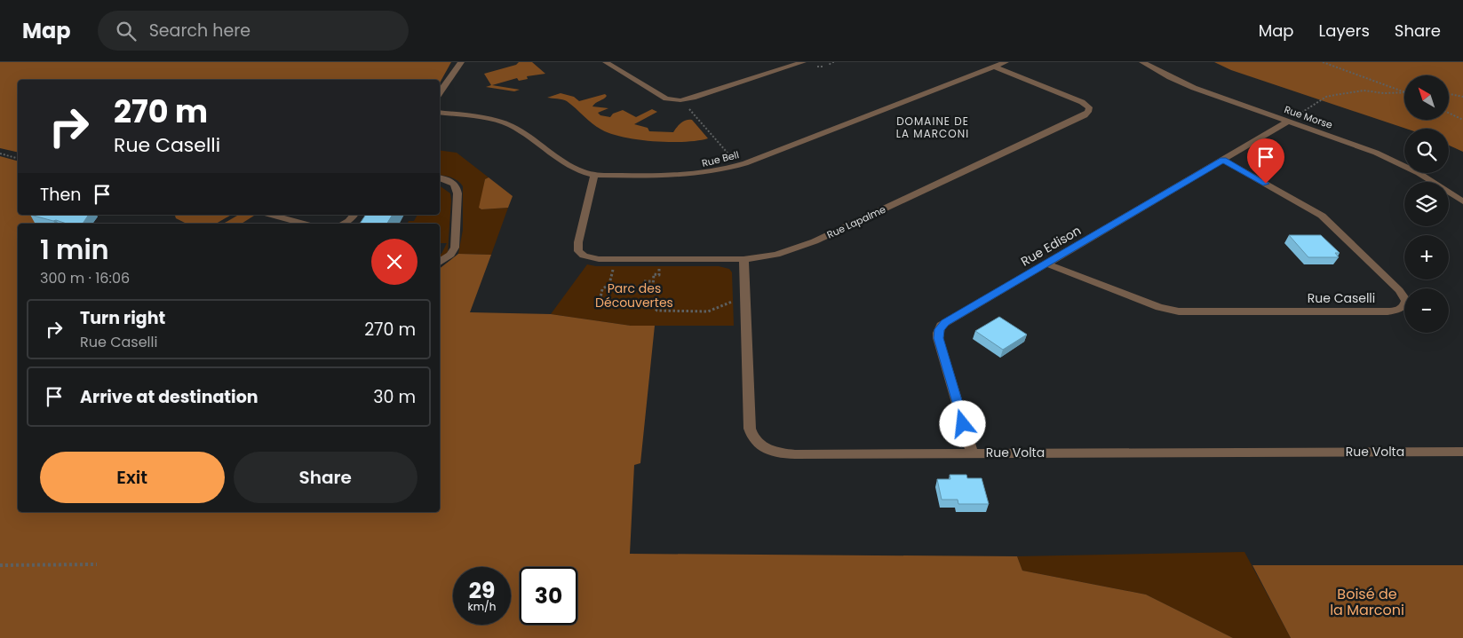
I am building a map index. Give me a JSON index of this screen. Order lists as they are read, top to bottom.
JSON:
{
  "streets": {
    "street": [
      "Rue Morse",
      "Rue Bell",
      "Rue Lapalme",
      "Rue Edison",
      "Rue Caselli",
      "Rue Volta"
    ]
  },
  "crossings": [
    ["Rue Morse", "Rue Edison"],
    ["Rue Bell", "Rue Lapalme"],
    ["Rue Lapalme", "Rue Volta"],
    ["Rue Edison", "Rue Caselli"],
    ["Rue Edison", "Rue Volta"]
  ],
  "districts": ["DOMAINE DE LA MARCONI"],
  "parks": ["Parc des Découvertes", "Boisé de la Marconi"],
  "north": "top left",
  "page": {
    "header": "Map",
    "search": "Search here",
    "nav": ["Map", "Layers", "Share"],
    "map_buttons": ["+", "−"],
    "turn": ["270 m", "Rue Caselli"],
    "then": "Then",
    "heading": ["1 min", "300 m · 16:06"],
    "list": [
      {
        "name": "Turn right",
        "note": "Rue Caselli",
        "value": "270 m"
      },
      {
        "name": "Arrive at destination",
        "value": "30 m"
      }
    ],
    "buttons": ["Exit", "Share"],
    "speed": "29 km/h",
    "limit": "30"
  }
}
